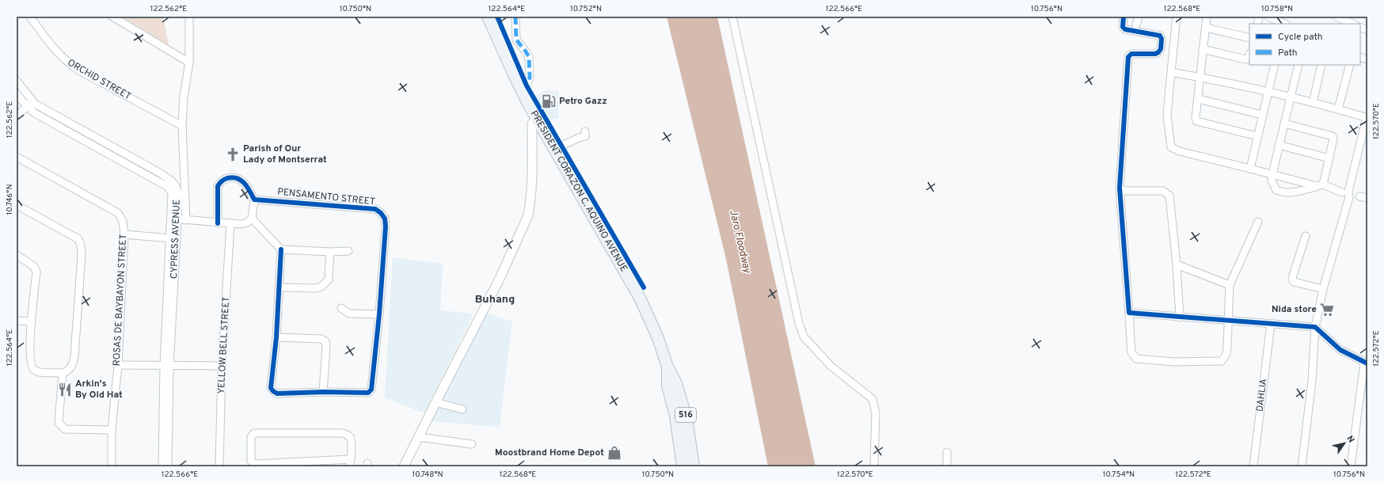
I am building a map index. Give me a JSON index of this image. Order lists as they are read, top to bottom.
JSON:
{
  "streets": {
    "main road": ["PRESIDENT CORAZON C. AQUINO AVENUE", "516"],
    "street": [
      "ORCHID STREET",
      "PENSAMENTO STREET",
      "CYPRESS AVENUE",
      "ROSAS DE BAYBAYON STREET",
      "YELLOW BELL STREET",
      "DAHLIA"
    ]
  },
  "crossings": [
    ["PENSAMENTO STREET", "YELLOW BELL STREET"]
  ],
  "districts": ["Buhang"],
  "water": ["Jaro Floodway"],
  "places": {
    "fuel station": ["Petro Gazz"],
    "church": ["Parish of Our Lady of Montserrat"],
    "supermarket": ["Nida store"],
    "restaurant": ["Arkin's By Old Hat"],
    "shop": ["Moostbrand Home Depot"]
  },
  "legend": ["Cycle path", "Path"],
  "north": "top right",
  "coordinates": [
    "122.562°E",
    "10.750°N",
    "122.564°E",
    "10.752°N",
    "122.566°E",
    "10.756°N",
    "122.568°E",
    "10.758°N",
    "122.570°E",
    "10.746°N",
    "122.572°E",
    "10.748°N",
    "10.754°N"
  ]
}
